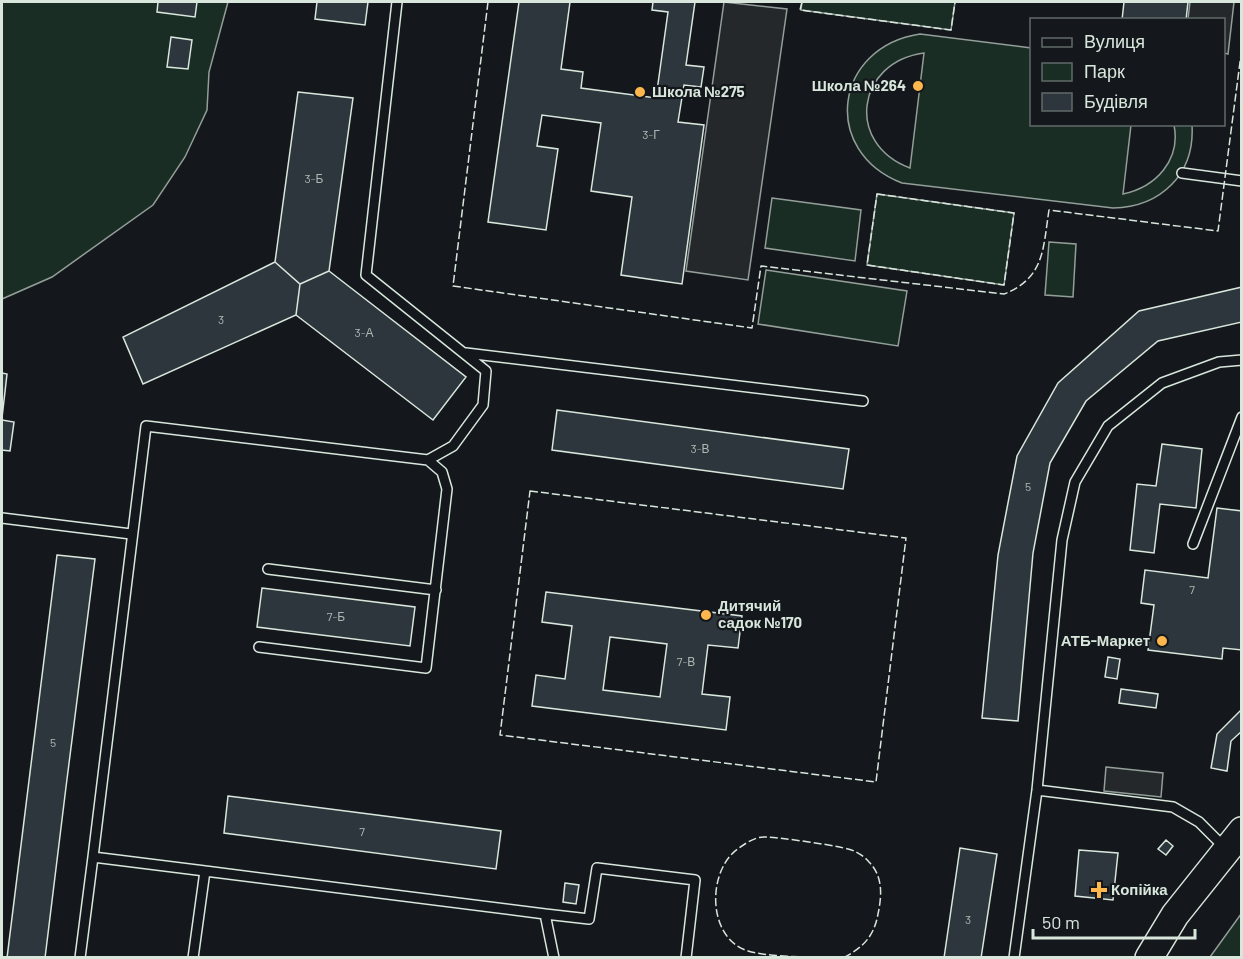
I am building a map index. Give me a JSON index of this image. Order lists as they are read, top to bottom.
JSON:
{
  "places": {
    "other": [
      "Школа №264",
      "Школа №275",
      "Дитячий садок №170",
      "АТБ-Маркет"
    ],
    "health": ["Копійка"]
  },
  "house_numbers": [
    "3-Г",
    "3-Б",
    "3",
    "3-А",
    "3-В",
    "5",
    "7",
    "7-Б",
    "7-В",
    "5",
    "7",
    "3"
  ],
  "legend": ["Вулиця", "Парк", "Будівля"],
  "scale_bar": "50 m"
}
